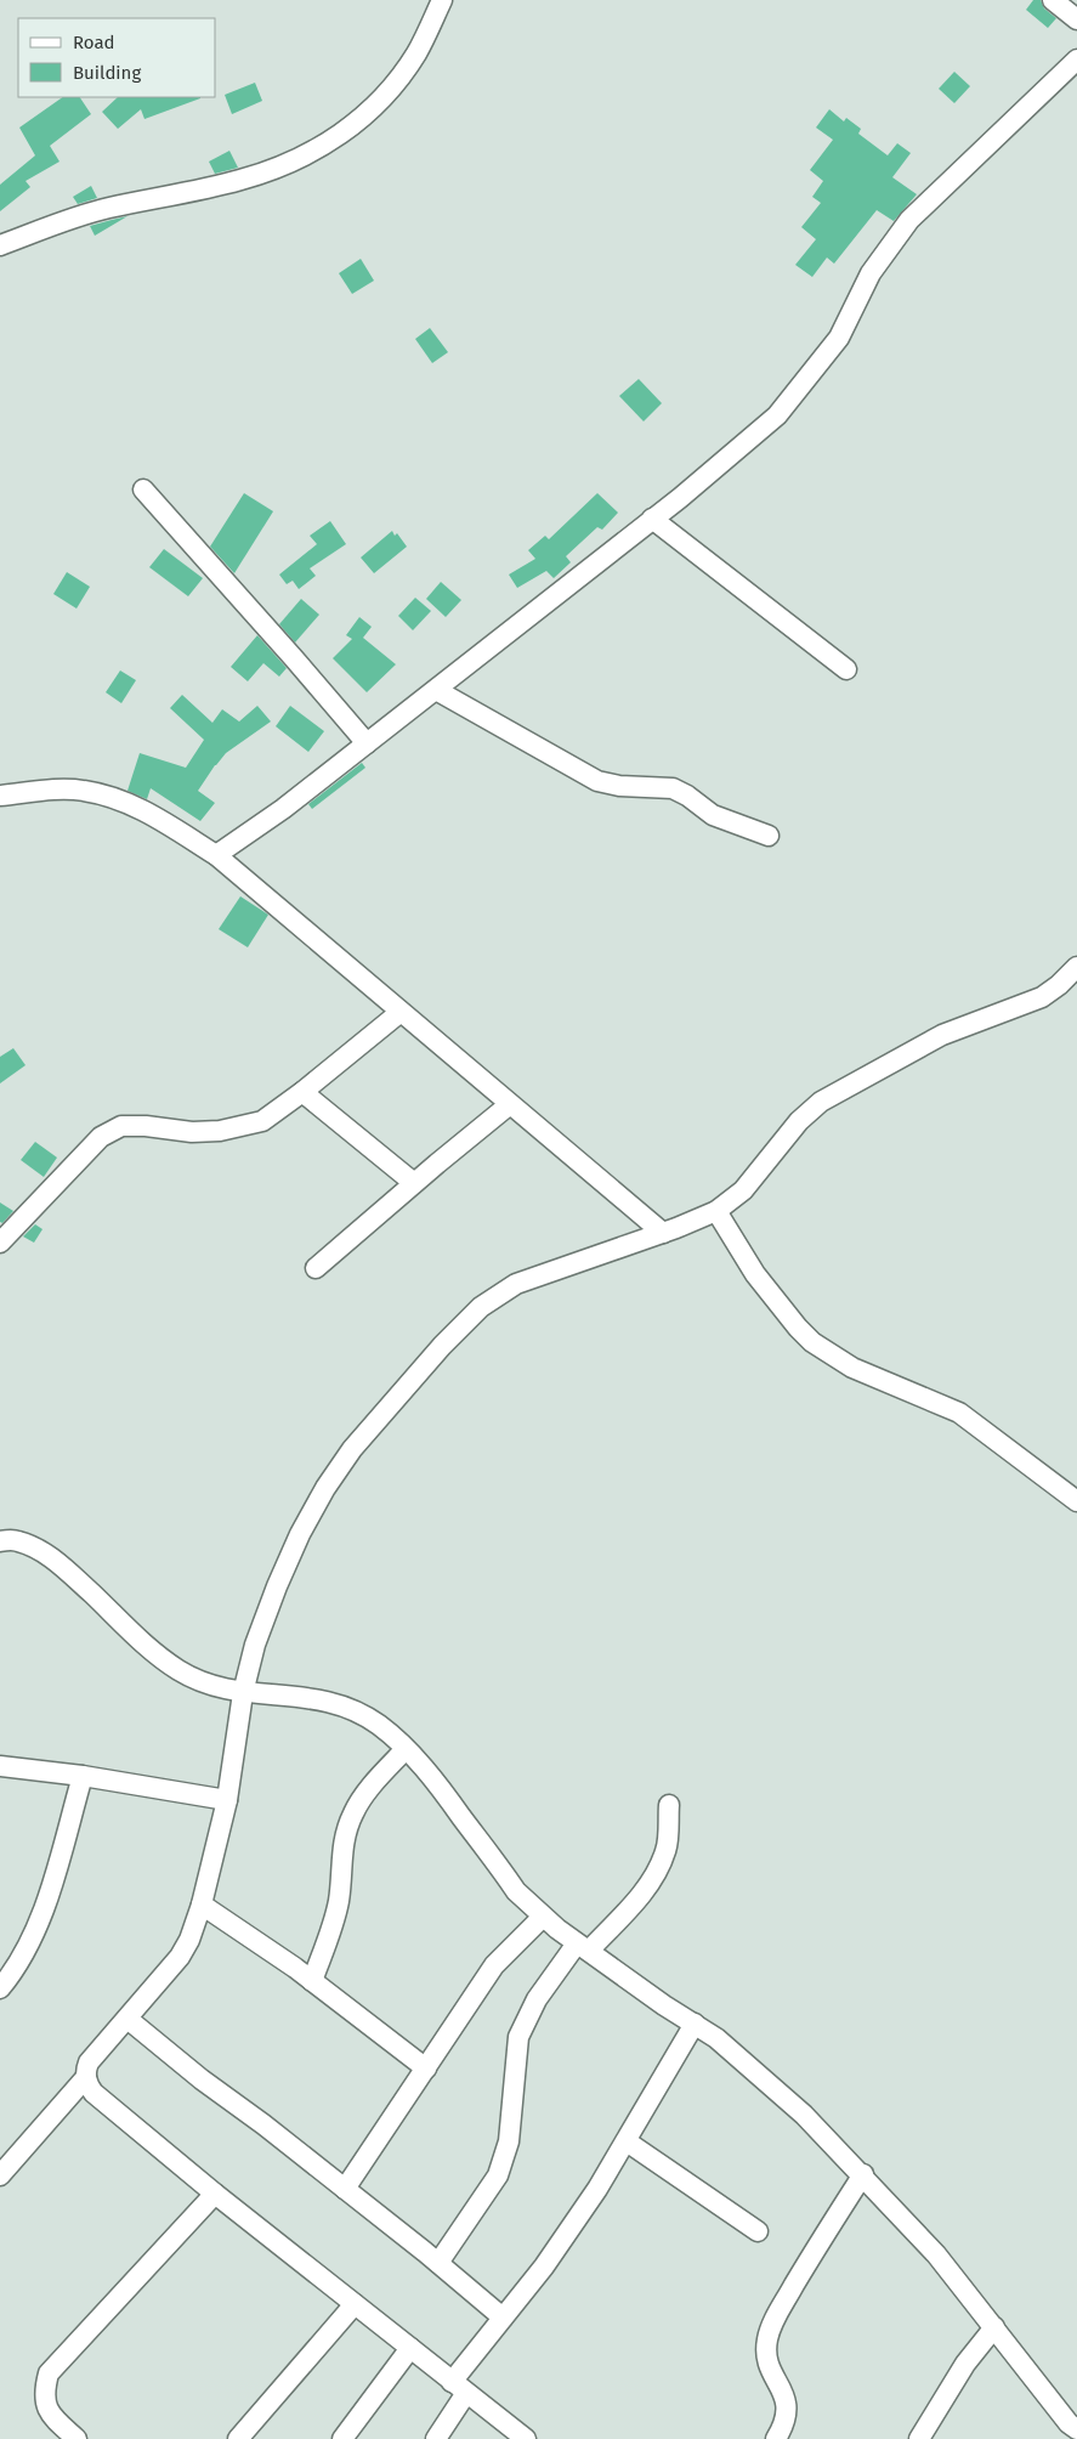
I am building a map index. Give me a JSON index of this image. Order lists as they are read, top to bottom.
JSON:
{
  "legend": ["Road", "Building"]
}
